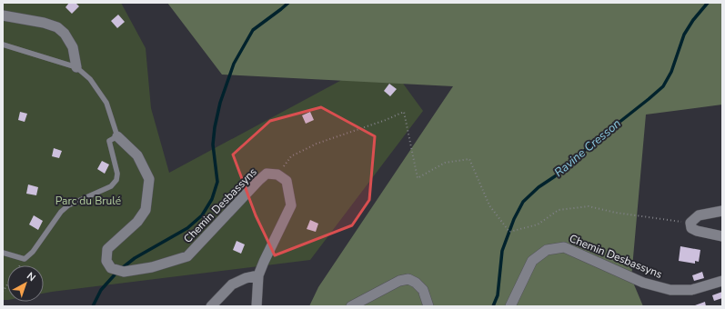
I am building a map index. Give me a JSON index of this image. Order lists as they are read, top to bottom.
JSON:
{
  "streets": {
    "street": ["Chemin Desbassyns"]
  },
  "water": ["Ravine Cresson"],
  "parks": ["Parc du Brulé"],
  "north": "top right"
}
